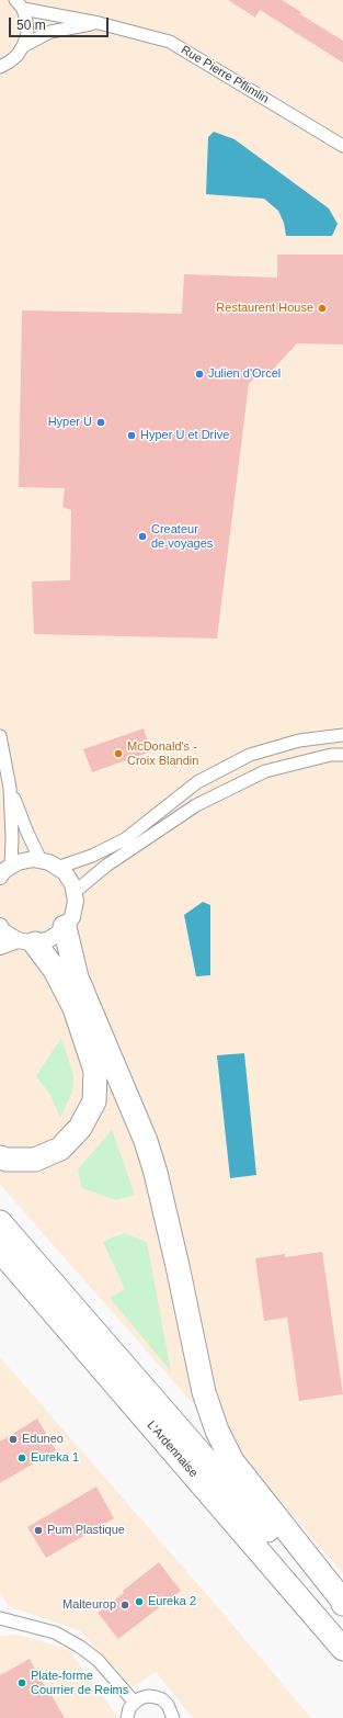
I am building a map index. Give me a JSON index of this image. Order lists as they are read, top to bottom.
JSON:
{
  "streets": {
    "highway": ["L'Ardennaise"],
    "street": ["Rue Pierre Pflimlin"]
  },
  "places": [
    "Restaurent House",
    "Julien d'Orcel",
    "Hyper U",
    "Hyper U et Drive",
    "Createur de voyages",
    "McDonald's - Croix Blandin",
    "Eduneo",
    "Eureka 1",
    "Pum Plastique",
    "Eureka 2",
    "Malteurop",
    "Plate-forme Courrier de Reims"
  ],
  "scale_bar": "50 m"
}
